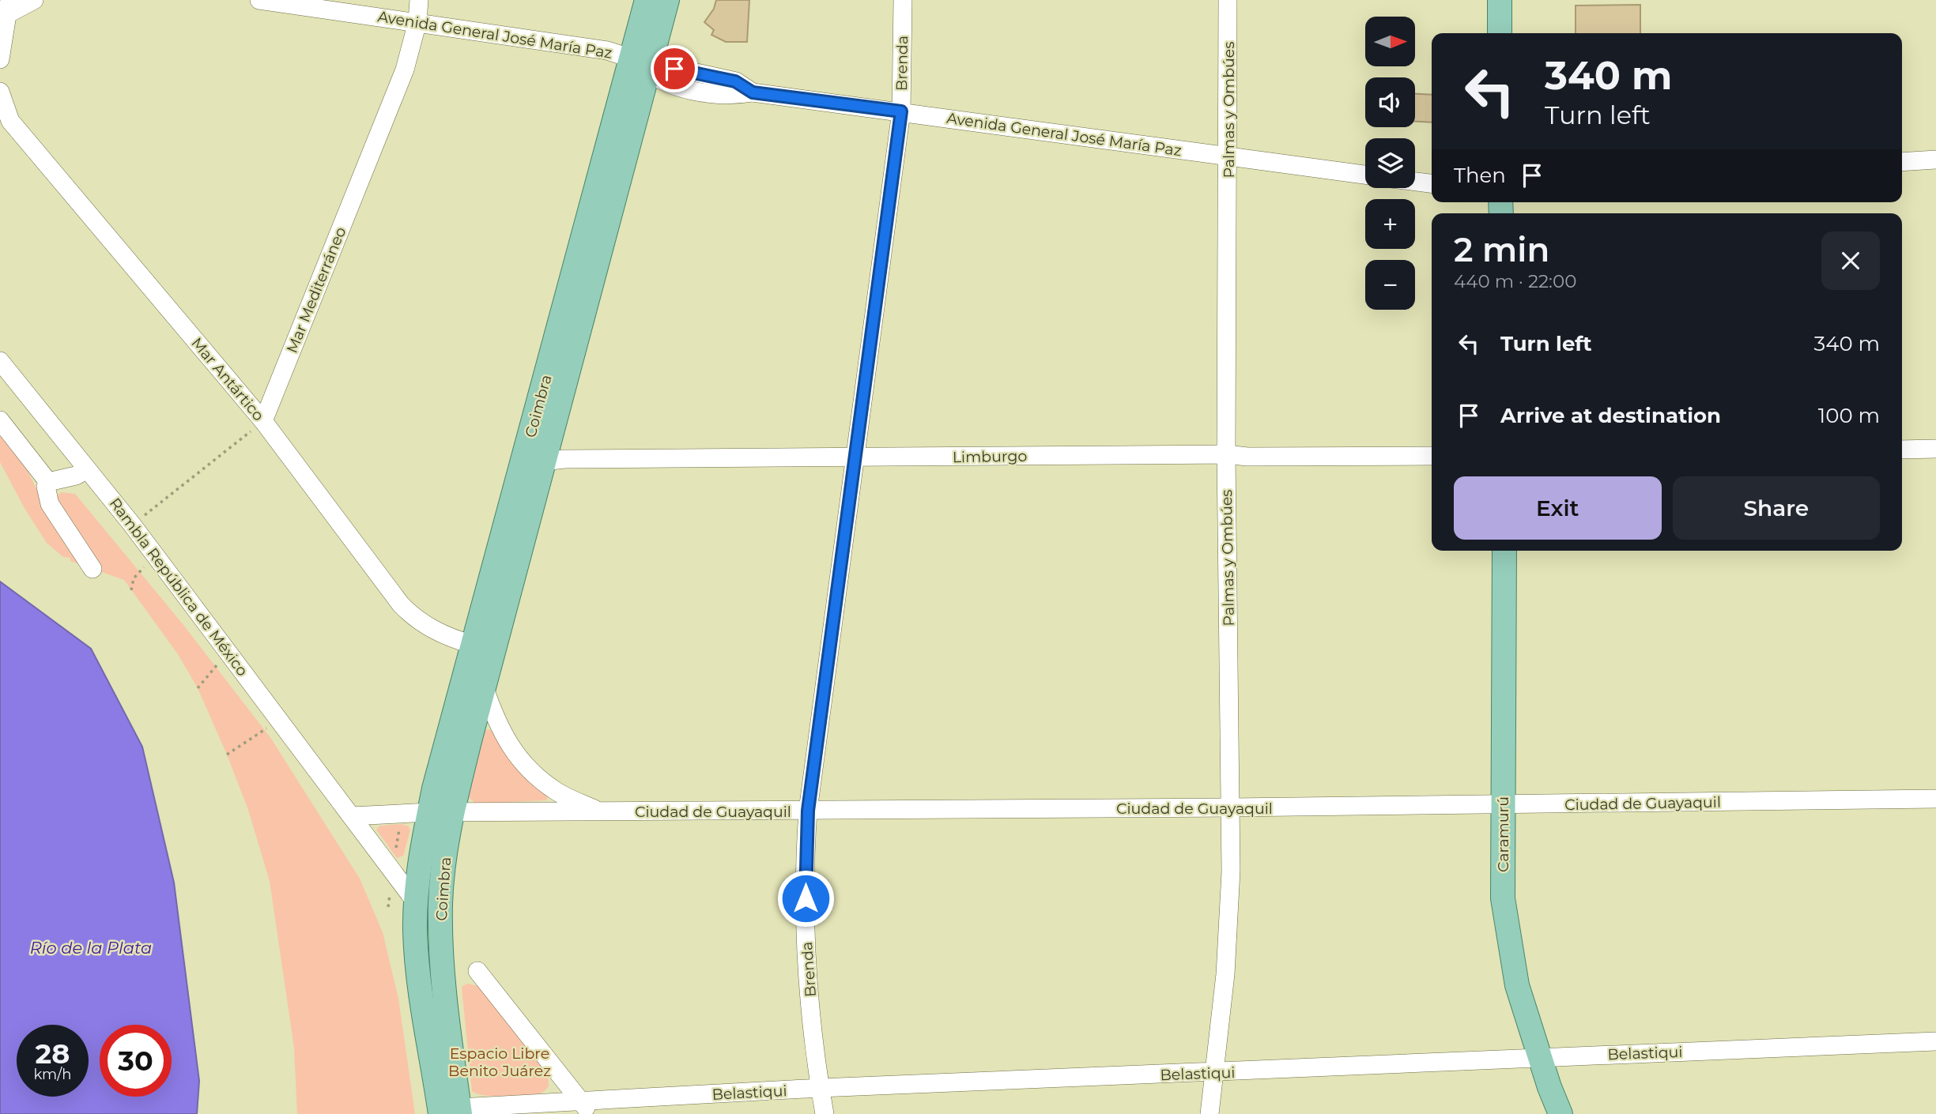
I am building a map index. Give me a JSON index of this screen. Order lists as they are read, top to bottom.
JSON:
{
  "streets": {
    "main road": ["Coimbra", "Caramurú"],
    "street": [
      "Avenida General José María Paz",
      "Brenda",
      "Palmas y Ombúes",
      "Mar Mediterráneo",
      "Mar Antártico",
      "Limburgo",
      "Rambla República de México",
      "Ciudad de Guayaquil",
      "Belastiqui"
    ]
  },
  "crossings": [
    ["Avenida General José María Paz", "Brenda"],
    ["Avenida General José María Paz", "Palmas y Ombúes"],
    ["Avenida General José María Paz", "Mar Mediterráneo"],
    ["Avenida General José María Paz", "Coimbra"],
    ["Brenda", "Limburgo"],
    ["Brenda", "Ciudad de Guayaquil"],
    ["Brenda", "Belastiqui"],
    ["Palmas y Ombúes", "Limburgo"],
    ["Palmas y Ombúes", "Ciudad de Guayaquil"],
    ["Palmas y Ombúes", "Belastiqui"],
    ["Mar Mediterráneo", "Mar Antártico"],
    ["Mar Antártico", "Coimbra"],
    ["Coimbra", "Limburgo"],
    ["Coimbra", "Rambla República de México"],
    ["Coimbra", "Ciudad de Guayaquil"],
    ["Coimbra", "Belastiqui"],
    ["Ciudad de Guayaquil", "Caramurú"],
    ["Caramurú", "Belastiqui"]
  ],
  "water": ["Río de la Plata"],
  "parks": ["Espacio Libre Benito Juárez"],
  "north": "right",
  "page": {
    "map_buttons": ["+", "−"],
    "turn": ["340 m", "Turn left"],
    "then": "Then",
    "heading": ["2 min", "440 m · 22:00"],
    "list": [
      {
        "name": "Turn left",
        "value": "340 m"
      },
      {
        "name": "Arrive at destination",
        "value": "100 m"
      }
    ],
    "buttons": ["Exit", "Share"],
    "speed": "28 km/h",
    "limit": "30"
  }
}
